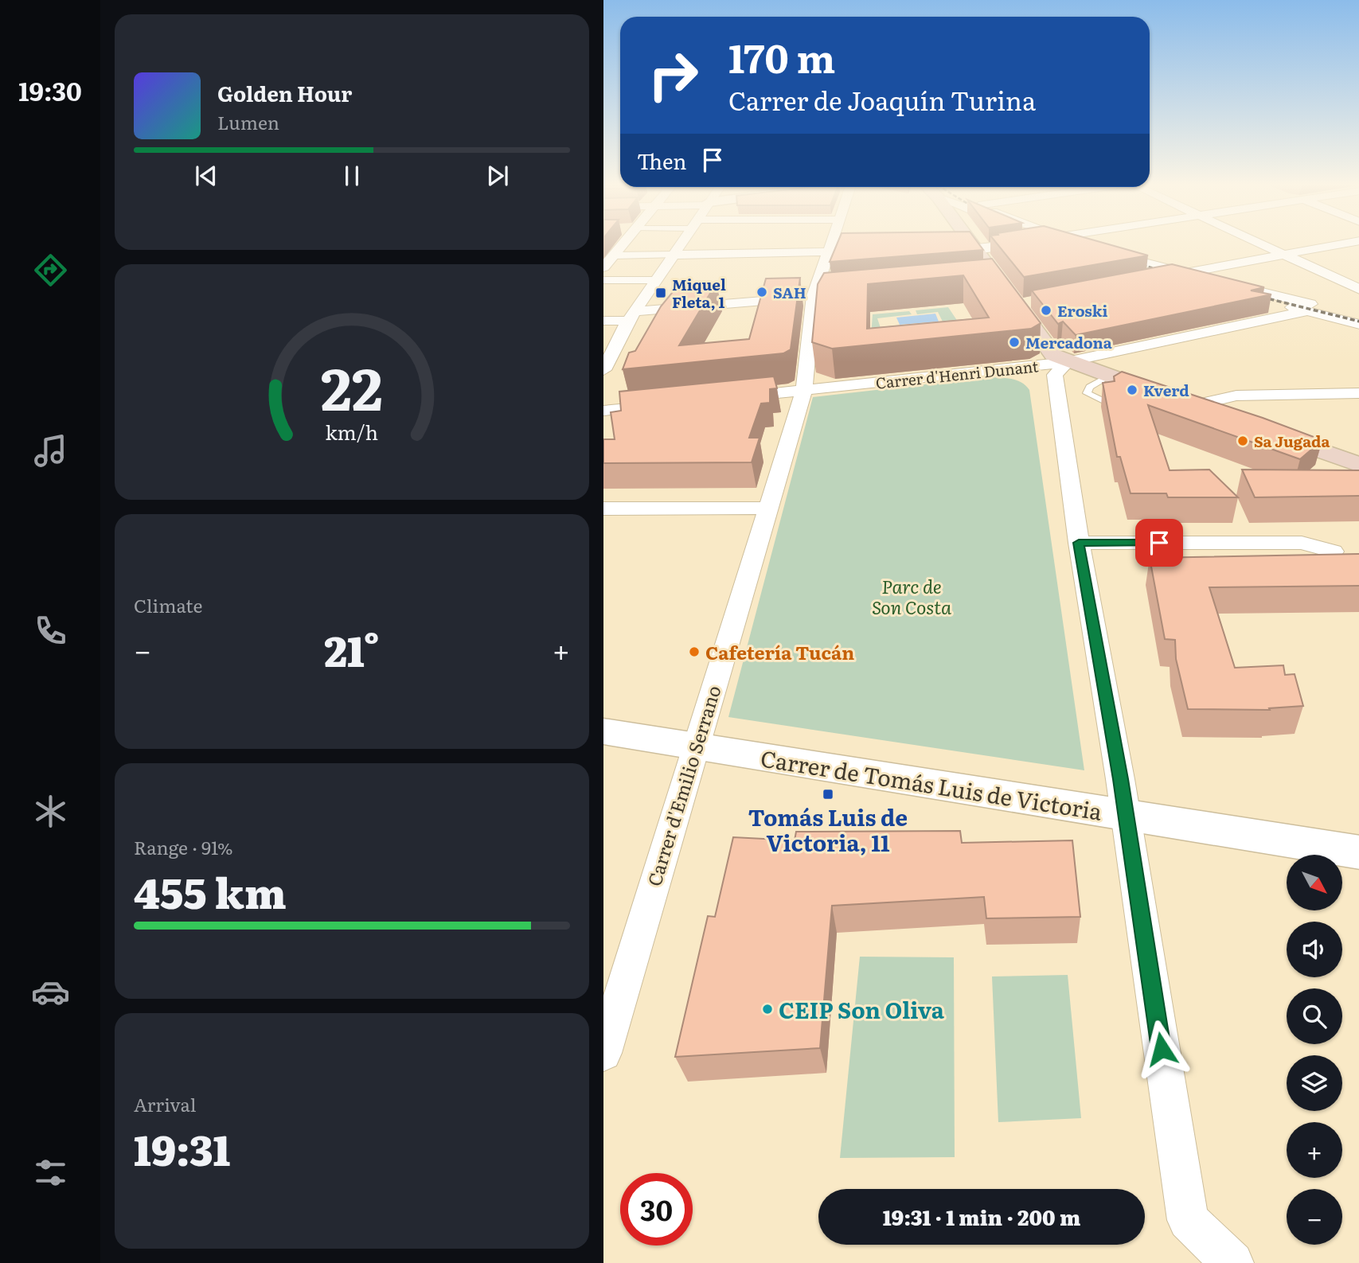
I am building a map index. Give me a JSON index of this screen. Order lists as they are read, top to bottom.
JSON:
{
  "streets": {
    "street": ["Carrer d'Henri Dunant", "Carrer de Tomás Luis de Victoria", "Carrer d'Emilio Serrano"]
  },
  "crossings": [
    ["Carrer d'Henri Dunant", "Carrer d'Emilio Serrano"],
    ["Carrer de Tomás Luis de Victoria", "Carrer d'Emilio Serrano"]
  ],
  "parks": ["Parc de Son Costa"],
  "places": {
    "other": [
      "SAH",
      "Eroski",
      "Mercadona",
      "Kverd",
      "Sa Jugada",
      "Cafetería Tucán",
      "CEIP Son Oliva"
    ],
    "transit": ["Miquel Fleta, 1", "Tomás Luis de Victoria, 11"]
  },
  "north": "bottom right",
  "page": {
    "tabs": "19:30",
    "turn": ["170 m", "Carrer de Joaquín Turina"],
    "song": ["Golden Hour", "Lumen"],
    "then": "Then",
    "tile": [
      "Climate",
      ["Range · 91%", "455 km"],
      ["Arrival", "19:31"]
    ],
    "heat": ["−", "21°", "+"],
    "map_buttons": ["+", "−"],
    "limit": "30",
    "trip": "19:31 · 1 min · 200 m",
    "gauge": ["22", "km/h"]
  }
}
